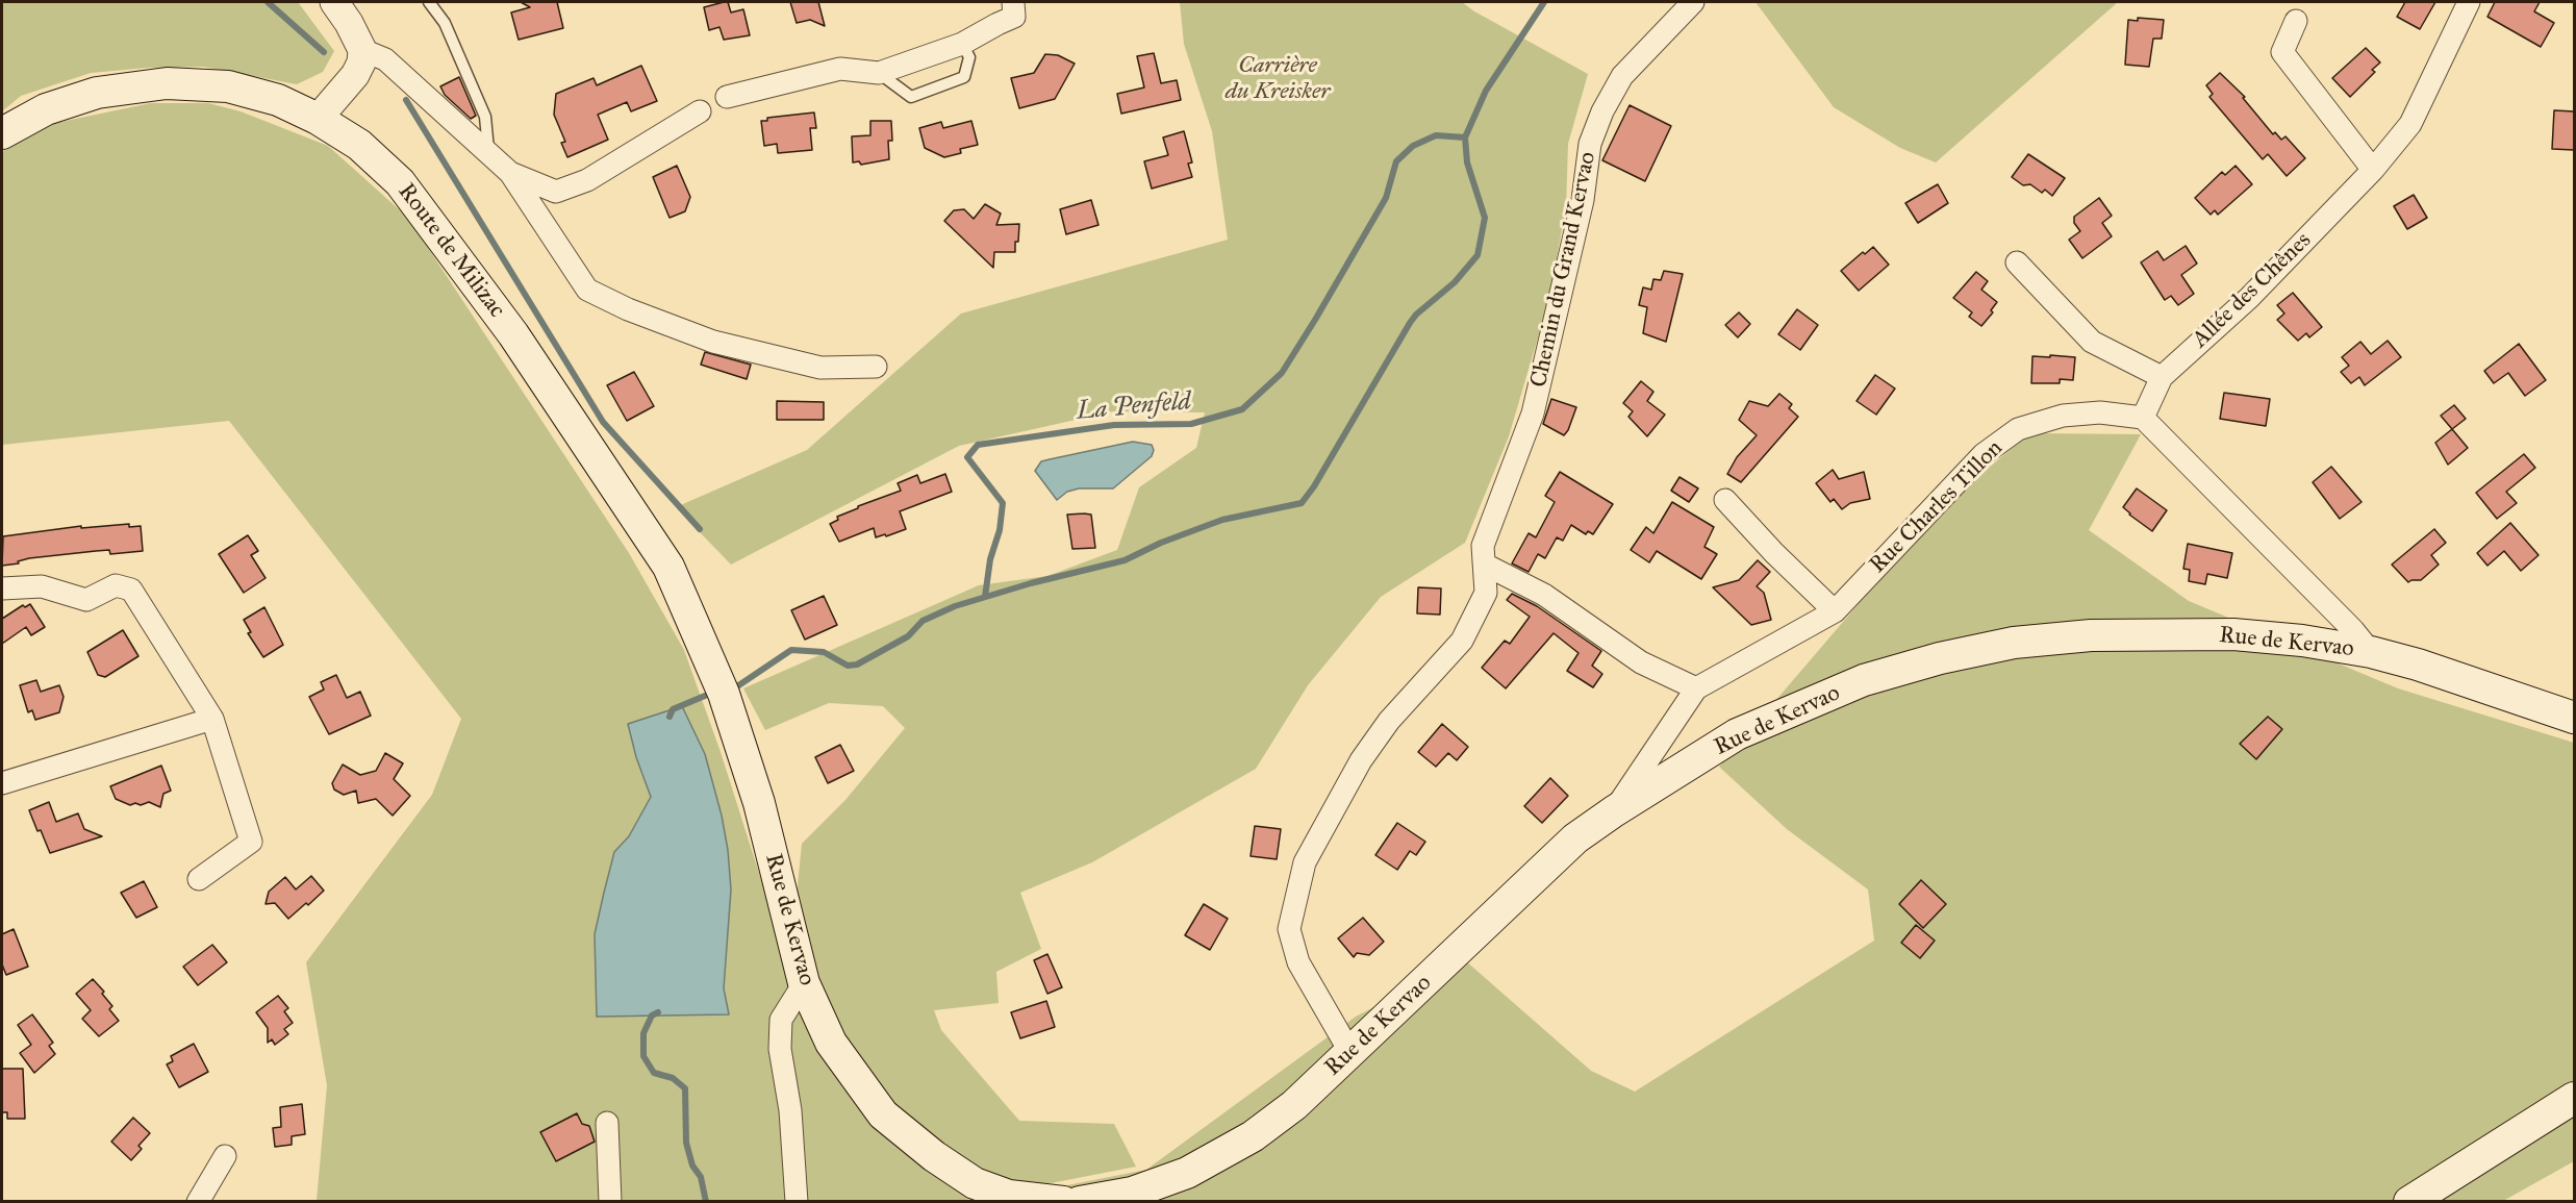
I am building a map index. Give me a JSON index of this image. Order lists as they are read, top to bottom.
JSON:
{
  "streets": {
    "main road": ["Route de Milizac", "Rue de Kervao"],
    "street": ["Chemin du Grand Kervao", "Allée des Chênes", "Rue Charles Tillon"]
  },
  "crossings": [
    ["Route de Milizac", "Rue de Kervao"],
    ["Chemin du Grand Kervao", "Rue de Kervao"],
    ["Allée des Chênes", "Rue Charles Tillon"]
  ],
  "water": ["La Penfeld"],
  "parks": ["Carrière du Kreisker"]
}
